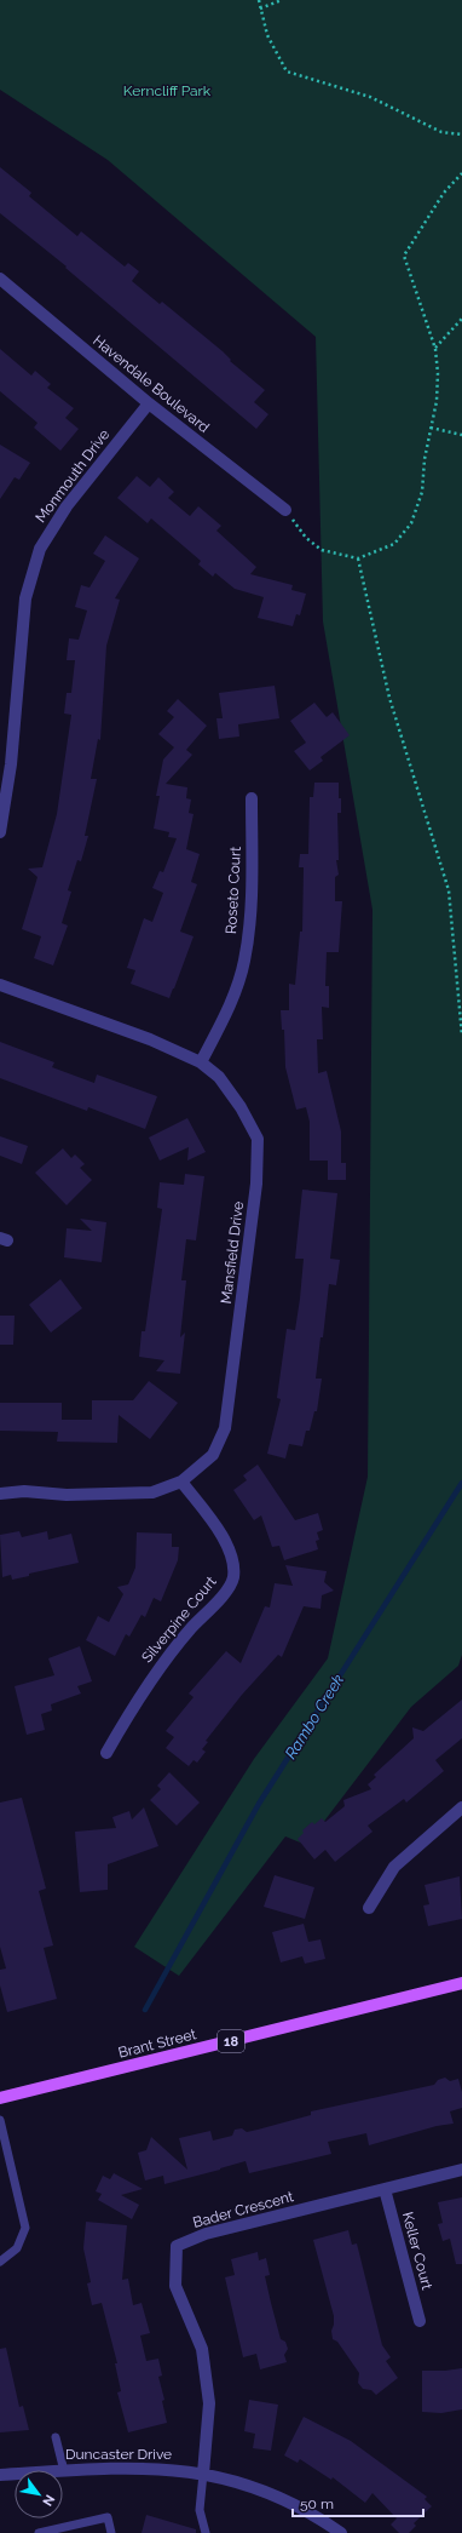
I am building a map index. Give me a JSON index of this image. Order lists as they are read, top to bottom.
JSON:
{
  "streets": {
    "main road": ["18", "Brant Street"],
    "street": [
      "Havendale Boulevard",
      "Monmouth Drive",
      "Roseto Court",
      "Mansfield Drive",
      "Silverpine Court",
      "Bader Crescent",
      "Keller Court",
      "Duncaster Drive"
    ]
  },
  "crossings": [
    ["Havendale Boulevard", "Monmouth Drive"],
    ["Roseto Court", "Mansfield Drive"],
    ["Mansfield Drive", "Silverpine Court"],
    ["Bader Crescent", "Keller Court"],
    ["Bader Crescent", "Duncaster Drive"]
  ],
  "water": ["Rambo Creek"],
  "parks": ["Kerncliff Park"],
  "scale_bar": "50 m",
  "north": "bottom right"
}
